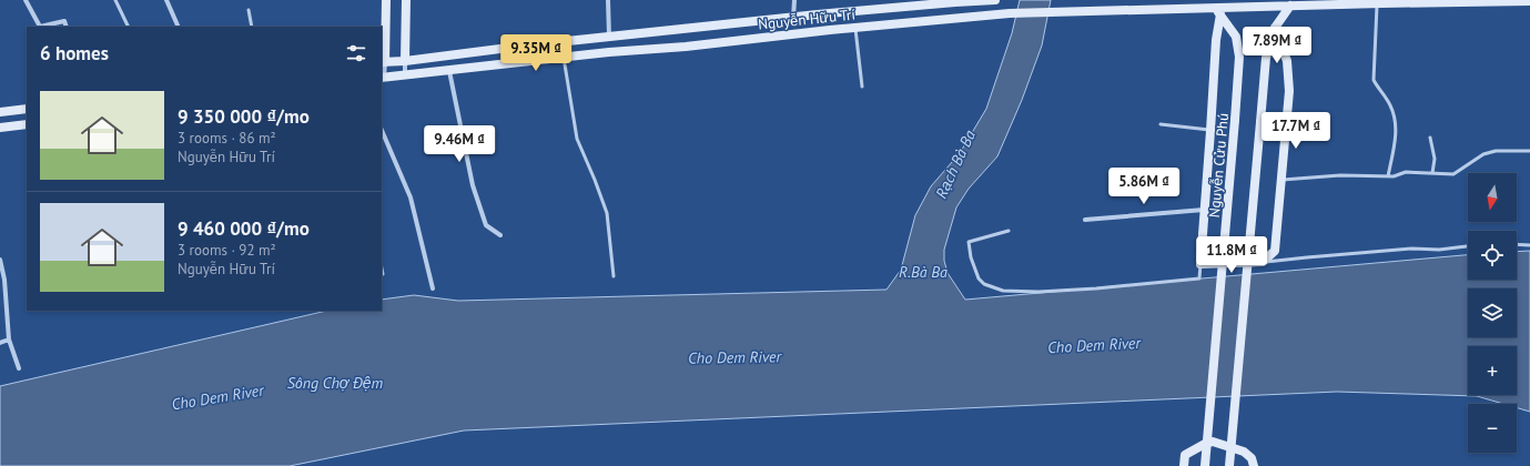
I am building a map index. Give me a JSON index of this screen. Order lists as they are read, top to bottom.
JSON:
{
  "streets": {
    "main road": ["Nguyễn Hữu Trí", "Nguyễn Cửu Phú"]
  },
  "crossings": [
    ["Nguyễn Hữu Trí", "Nguyễn Cửu Phú"]
  ],
  "water": [
    "Rạch Bà Ba",
    "R.Bà Ba",
    "Cho Dem River",
    "Sông Chợ Đệm"
  ],
  "north": "bottom",
  "page": {
    "price": [
      "7.89M ₫",
      "9.35M ₫",
      "17.7M ₫",
      "9.46M ₫",
      "5.86M ₫",
      "11.8M ₫"
    ],
    "heading": "6 homes",
    "list": [
      {
        "name": "9 350 000 ₫/mo",
        "note": "3 rooms · 86 m² · Nguyễn Hữu Trí"
      },
      {
        "name": "9 460 000 ₫/mo",
        "note": "3 rooms · 92 m² · Nguyễn Hữu Trí"
      }
    ],
    "map_buttons": ["+", "−"]
  }
}
